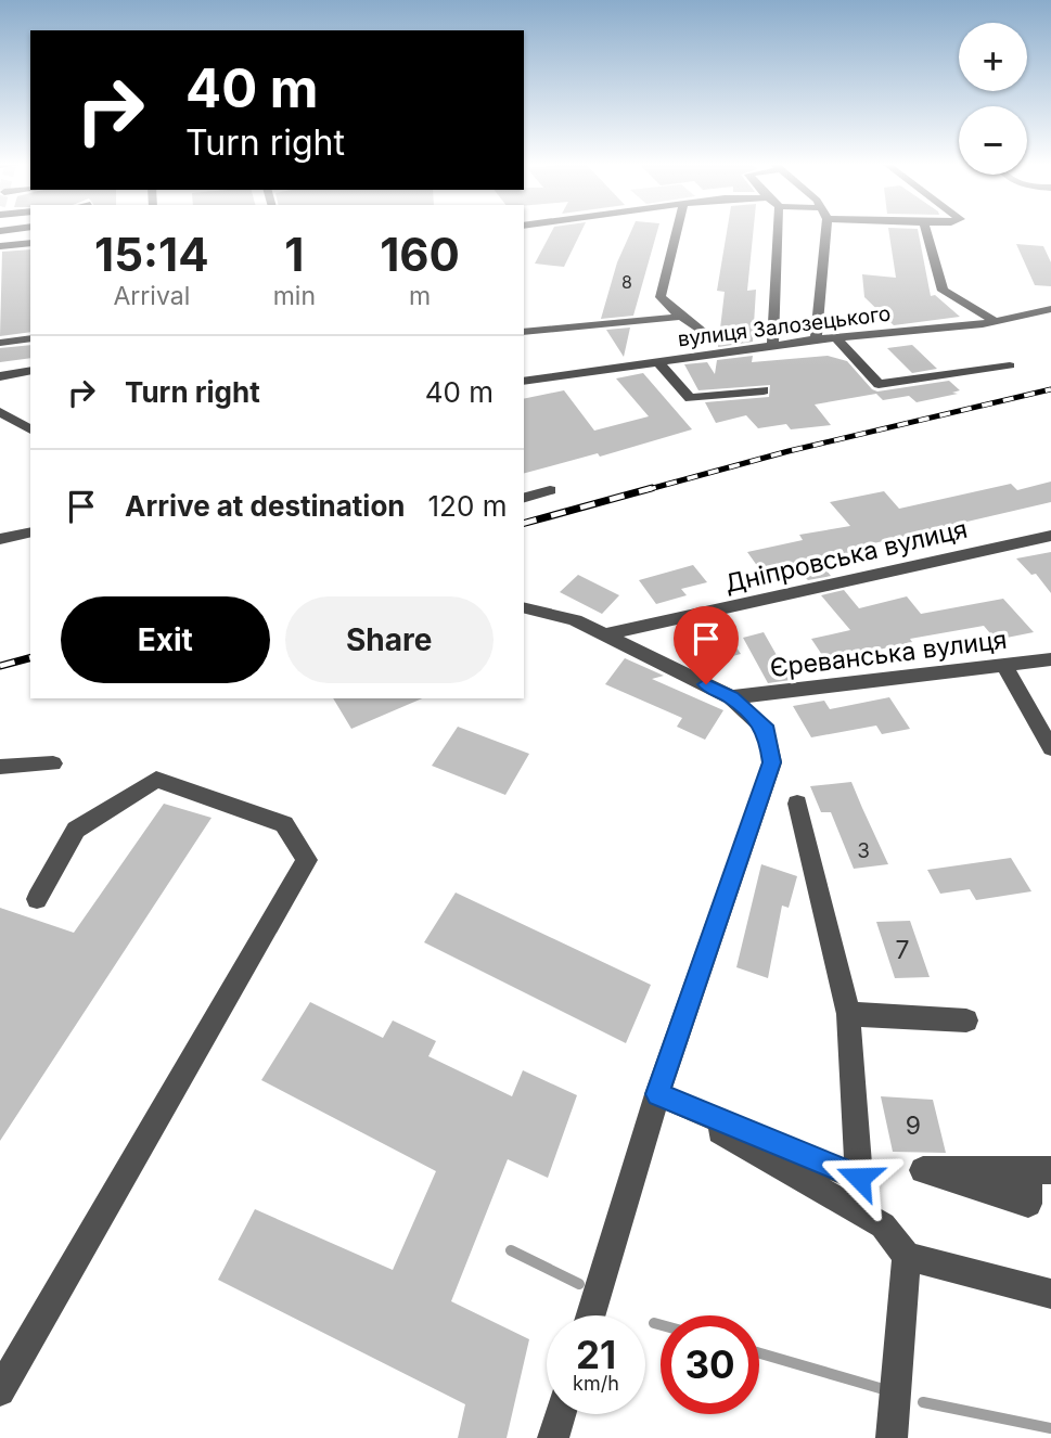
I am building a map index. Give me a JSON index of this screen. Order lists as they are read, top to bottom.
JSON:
{
  "streets": {
    "street": ["вулиця Залозецького", "Дніпровська вулиця", "Єреванська вулиця"]
  },
  "house_numbers": [
    "8",
    "3",
    "7",
    "9"
  ],
  "page": {
    "map_buttons": ["+", "−"],
    "turn": ["40 m", "Turn right"],
    "eta": [
      "15:14",
      "Arrival",
      "1",
      "min",
      "160",
      "m"
    ],
    "list": [
      {
        "name": "Turn right",
        "value": "40 m"
      },
      {
        "name": "Arrive at destination",
        "value": "120 m"
      }
    ],
    "buttons": ["Exit", "Share"],
    "speed": "21 km/h",
    "limit": "30"
  }
}
